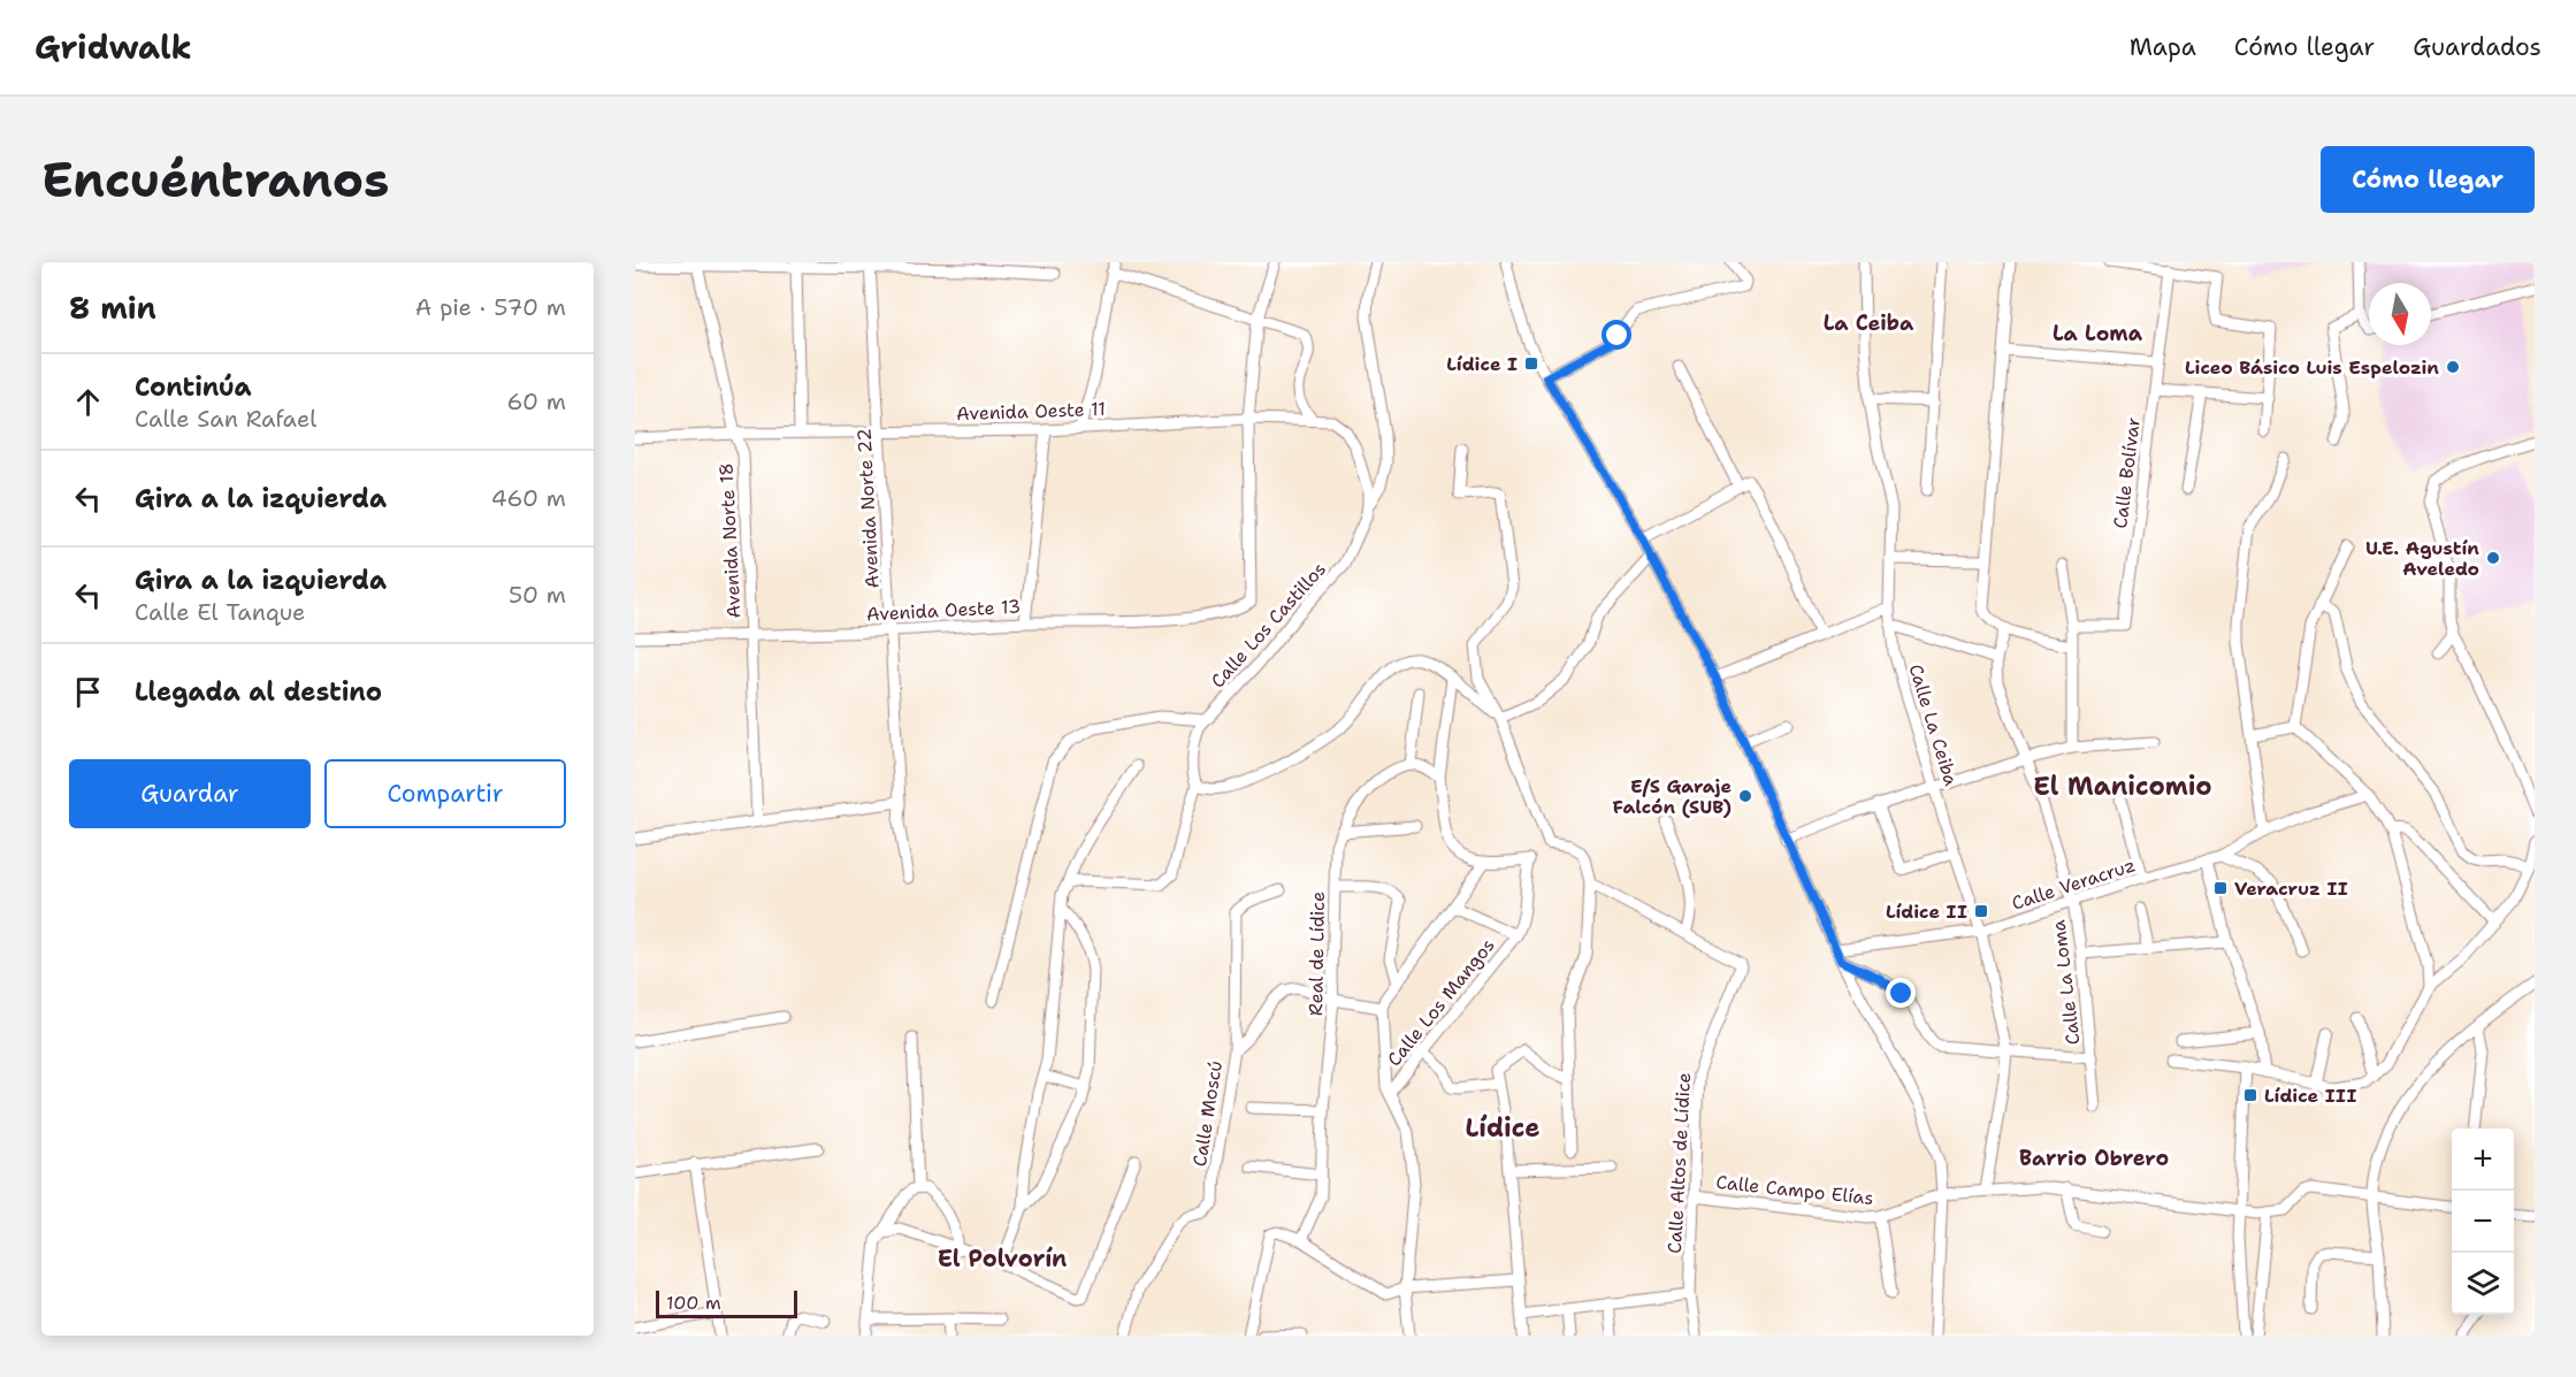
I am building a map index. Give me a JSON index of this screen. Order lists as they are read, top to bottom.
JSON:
{
  "streets": {
    "street": [
      "Avenida Oeste 11",
      "Calle Bolívar",
      "Avenida Norte 22",
      "Avenida Norte 18",
      "Avenida Oeste 13",
      "Calle Los Castillos",
      "Calle La Ceiba",
      "Calle Veracruz",
      "Real de Lídice",
      "Calle La Loma",
      "Calle Los Mangos",
      "Calle Moscú",
      "Calle Altos de Lídice",
      "Calle Campo Elías"
    ]
  },
  "crossings": [
    ["Avenida Oeste 11", "Avenida Norte 22"],
    ["Avenida Oeste 11", "Avenida Norte 18"],
    ["Avenida Oeste 11", "Avenida Oeste 13"],
    ["Avenida Oeste 11", "Calle Los Castillos"],
    ["Avenida Norte 22", "Avenida Oeste 13"],
    ["Avenida Norte 18", "Avenida Oeste 13"],
    ["Calle La Ceiba", "Calle Veracruz"],
    ["Calle La Ceiba", "Calle Campo Elías"],
    ["Calle Veracruz", "Calle La Loma"],
    ["Calle Altos de Lídice", "Calle Campo Elías"]
  ],
  "districts": [
    "La Ceiba",
    "La Loma",
    "El Manicomio",
    "Lídice",
    "Barrio Obrero",
    "El Polvorín"
  ],
  "places": {
    "transit": [
      "Lídice I",
      "Veracruz II",
      "Lídice II",
      "Lídice III"
    ],
    "other": ["Liceo Básico Luis Espelozin", "U.E. Agustín Aveledo", "E/S Garaje Falcón (SUB)"]
  },
  "scale_bar": "100 m",
  "north": "bottom",
  "page": {
    "header": "Gridwalk",
    "nav": ["Mapa", "Cómo llegar", "Guardados"],
    "buttons": [
      "Cómo llegar",
      ["Guardar", "Compartir"]
    ],
    "title": "Encuéntranos",
    "heading": ["8 min", "A pie · 570 m"],
    "list": [
      ["Continúa", "Calle San Rafael", "60 m"],
      ["Gira a la izquierda", "460 m"],
      ["Gira a la izquierda", "Calle El Tanque", "50 m"],
      "Llegada al destino"
    ],
    "map_buttons": ["+", "−"],
    "scale": "100 m"
  }
}
